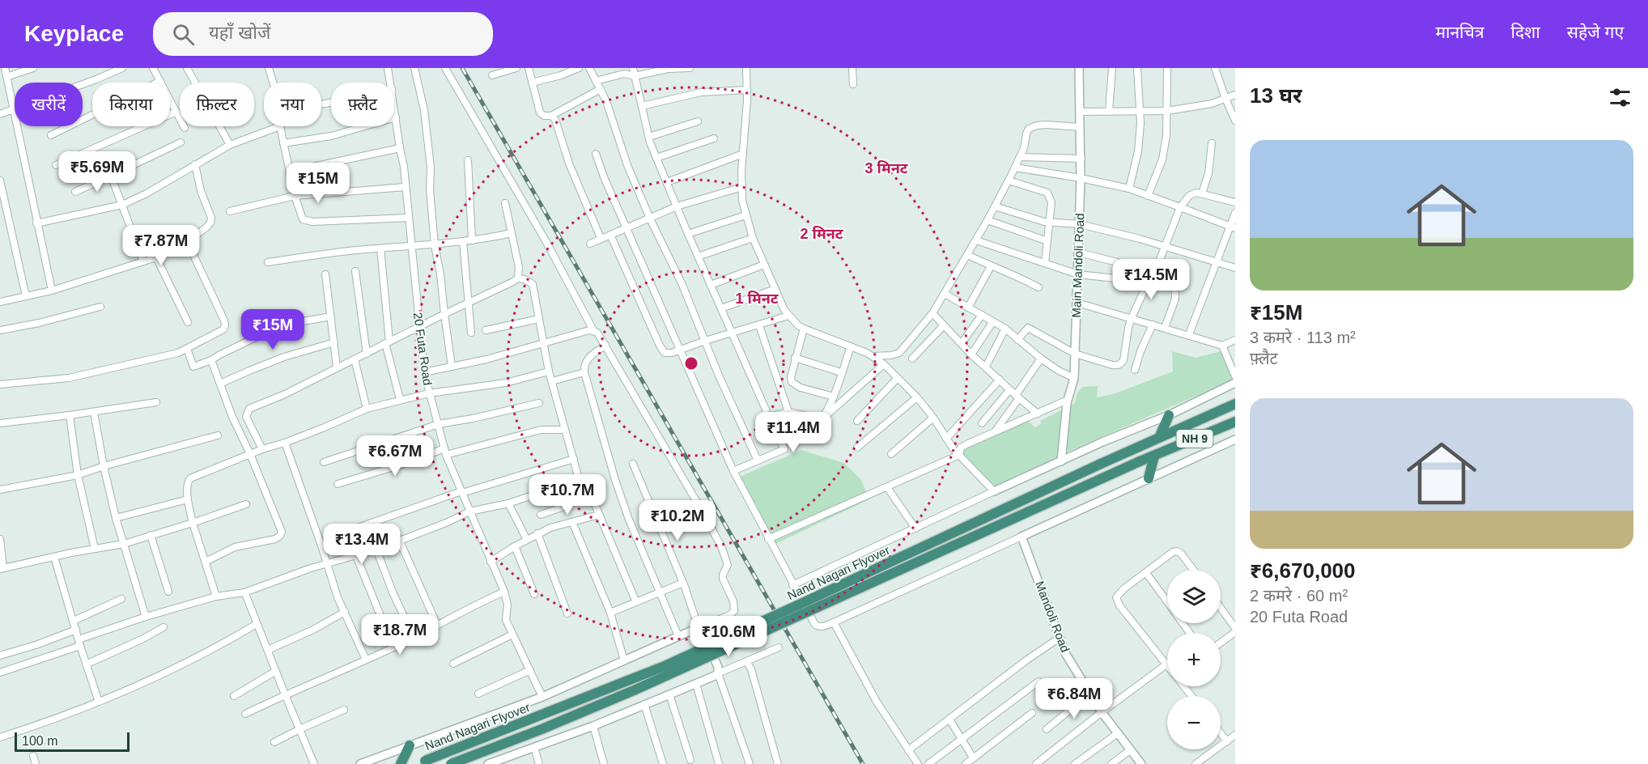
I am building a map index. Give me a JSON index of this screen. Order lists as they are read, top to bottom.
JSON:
{
  "streets": {
    "highway": ["NH 9", "Nand Nagari Flyover"],
    "street": ["Main Mandoli Road", "20 Futa Road", "Mandoli Road"]
  },
  "crossings": [
    ["NH 9", "Nand Nagari Flyover"]
  ],
  "scale_bar": "100 m",
  "page": {
    "header": "Keyplace",
    "search": "यहाँ खोजें",
    "nav": ["मानचित्र", "दिशा", "सहेजे गए"],
    "heading": "13 घर",
    "chip": [
      "खरीदें",
      "किराया",
      "फ़िल्टर",
      "नया",
      "फ़्लैट"
    ],
    "list": [
      {
        "name": "₹15M",
        "note": "3 कमरे · 113 m² · फ़्लैट"
      },
      {
        "name": "₹6,670,000",
        "note": "2 कमरे · 60 m² · 20 Futa Road"
      }
    ],
    "price": [
      "₹5.69M",
      "₹15M",
      "₹7.87M",
      "₹14.5M",
      "₹15M",
      "₹11.4M",
      "₹6.67M",
      "₹10.7M",
      "₹10.2M",
      "₹13.4M",
      "₹18.7M",
      "₹10.6M",
      "₹6.84M"
    ],
    "map_buttons": ["+", "−"],
    "scale": "100 m"
  },
  "rings": ["3 मिनट", "2 मिनट", "1 मिनट"]
}
